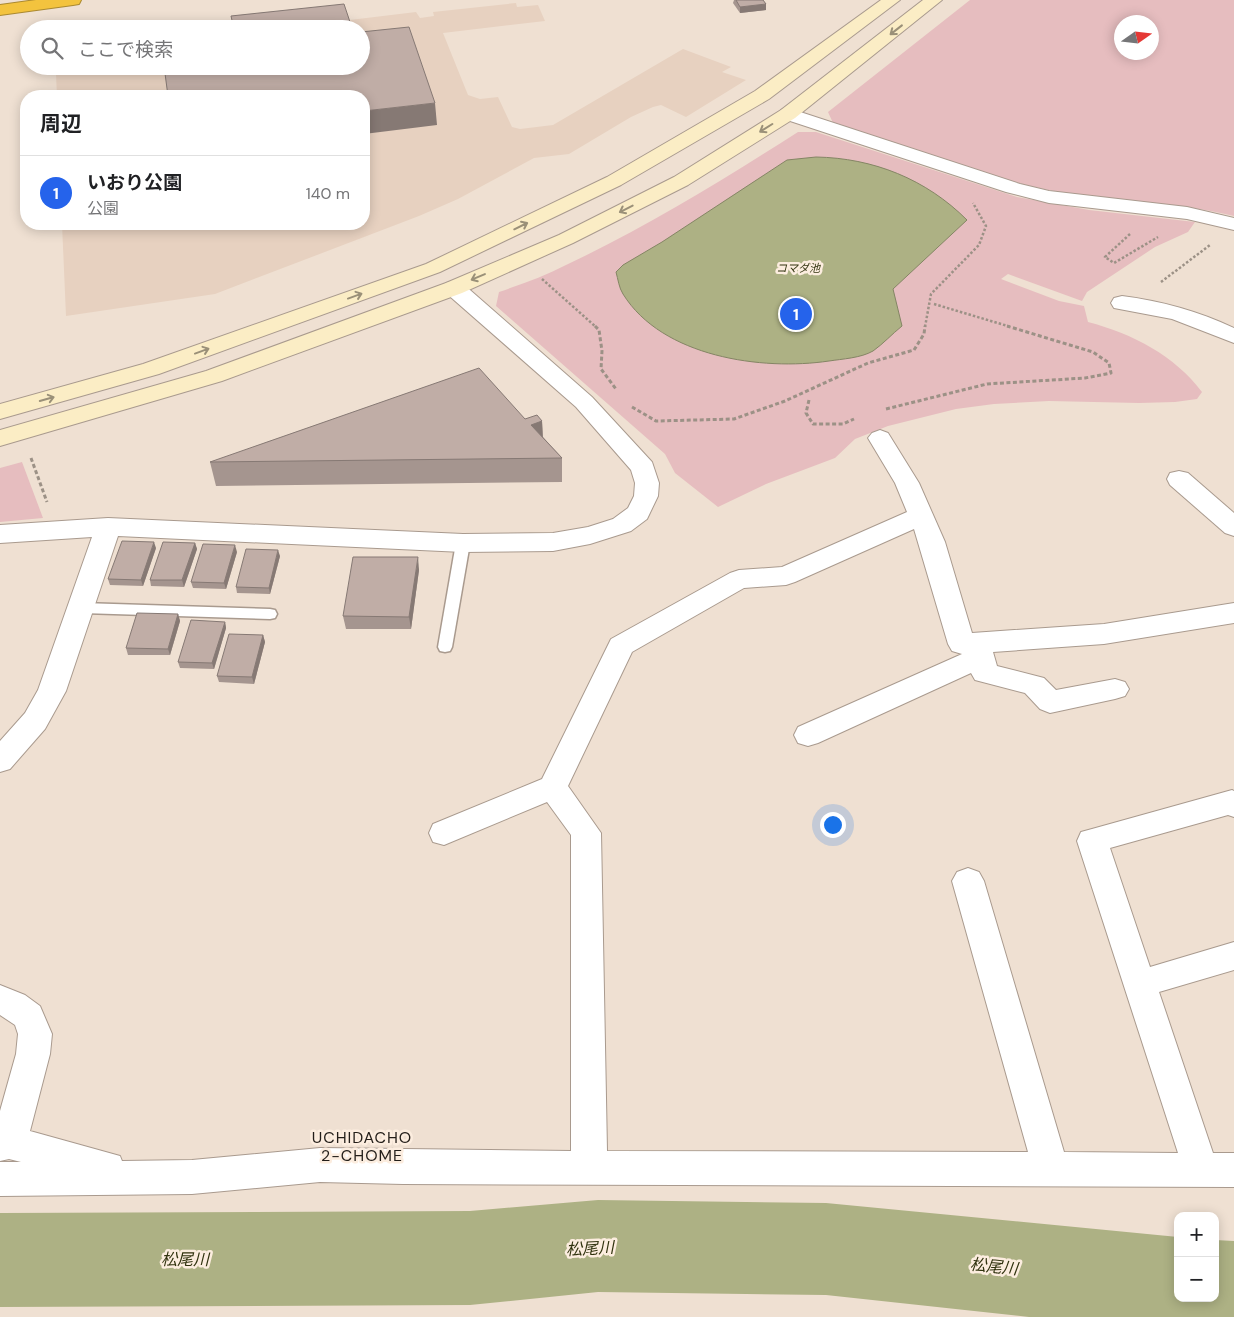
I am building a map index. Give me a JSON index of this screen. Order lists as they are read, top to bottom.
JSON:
{
  "districts": ["UCHIDACHO 2-CHOME"],
  "water": ["コマダ池", "松尾川"],
  "north": "right",
  "page": {
    "search": "ここで検索",
    "heading": "周辺",
    "list": [
      {
        "mark": "1",
        "name": "いおり公園",
        "note": "公園",
        "value": "140 m"
      }
    ],
    "pins": "1",
    "map_buttons": ["+", "−"]
  }
}
